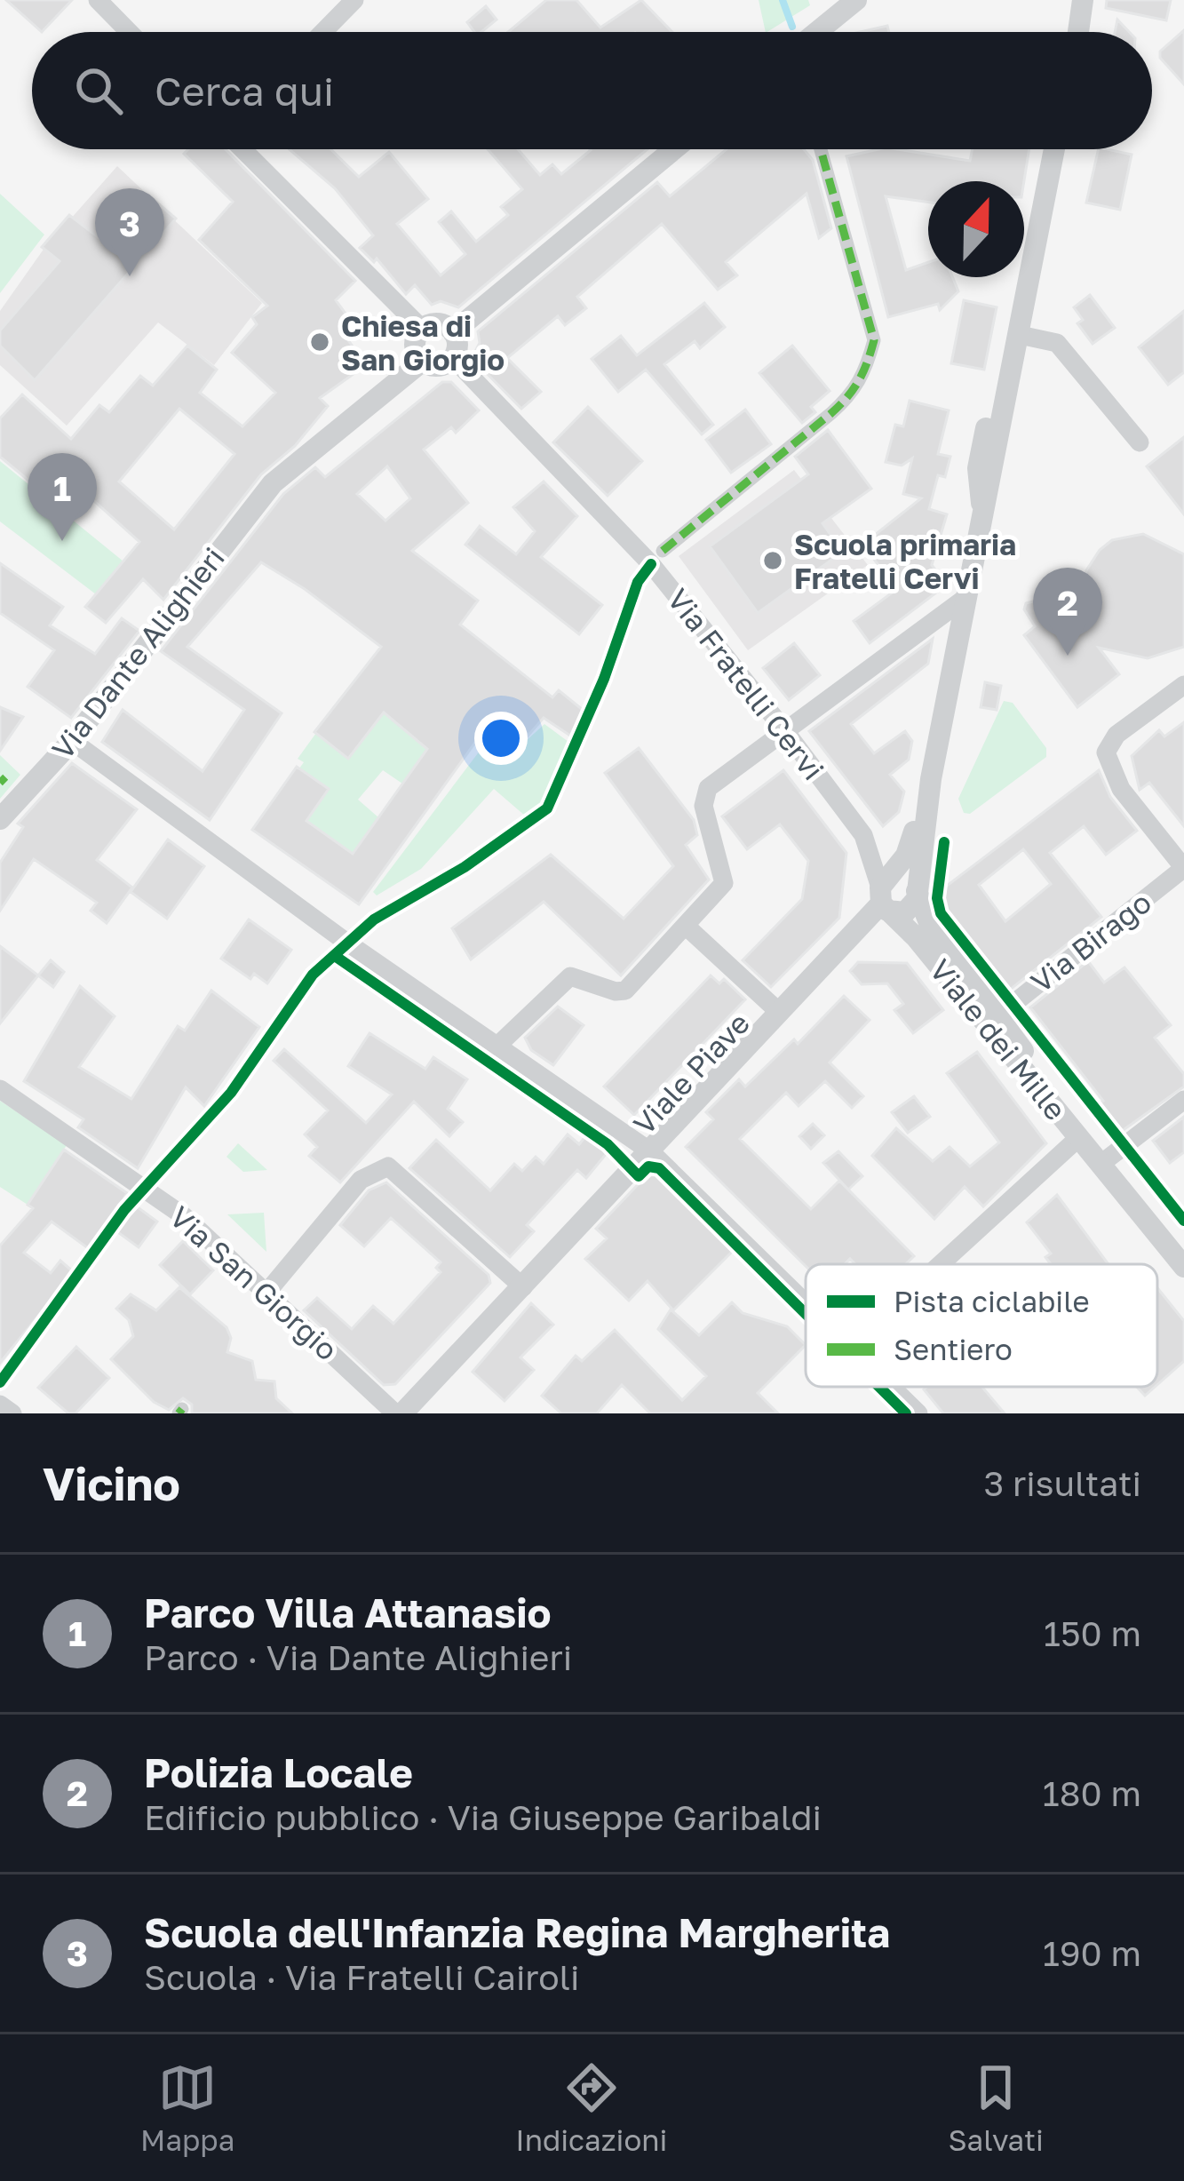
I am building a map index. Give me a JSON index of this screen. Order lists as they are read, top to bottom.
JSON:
{
  "streets": {
    "street": [
      "Via Dante Alighieri",
      "Via Fratelli Cervi",
      "Via Birago",
      "Viale dei Mille",
      "Viale Piave",
      "Via San Giorgio"
    ]
  },
  "crossings": [
    ["Via Dante Alighieri", "Via Fratelli Cervi"],
    ["Via Fratelli Cervi", "Viale dei Mille"],
    ["Via Fratelli Cervi", "Viale Piave"],
    ["Via Birago", "Viale dei Mille"],
    ["Viale dei Mille", "Viale Piave"],
    ["Viale Piave", "Via San Giorgio"]
  ],
  "places": ["Chiesa di San Giorgio", "Scuola primaria Fratelli Cervi"],
  "legend": ["Pista ciclabile", "Sentiero"],
  "north": "top",
  "page": {
    "search": "Cerca qui",
    "pins": ["3", "1", "2"],
    "heading": ["Vicino", "3 risultati"],
    "list": [
      {
        "mark": "1",
        "name": "Parco Villa Attanasio",
        "note": "Parco · Via Dante Alighieri",
        "value": "150 m"
      },
      {
        "mark": "2",
        "name": "Polizia Locale",
        "note": "Edificio pubblico · Via Giuseppe Garibaldi",
        "value": "180 m"
      },
      {
        "mark": "3",
        "name": "Scuola dell'Infanzia Regina Margherita",
        "note": "Scuola · Via Fratelli Cairoli",
        "value": "190 m"
      }
    ],
    "nav": ["Mappa", "Indicazioni", "Salvati"]
  }
}
